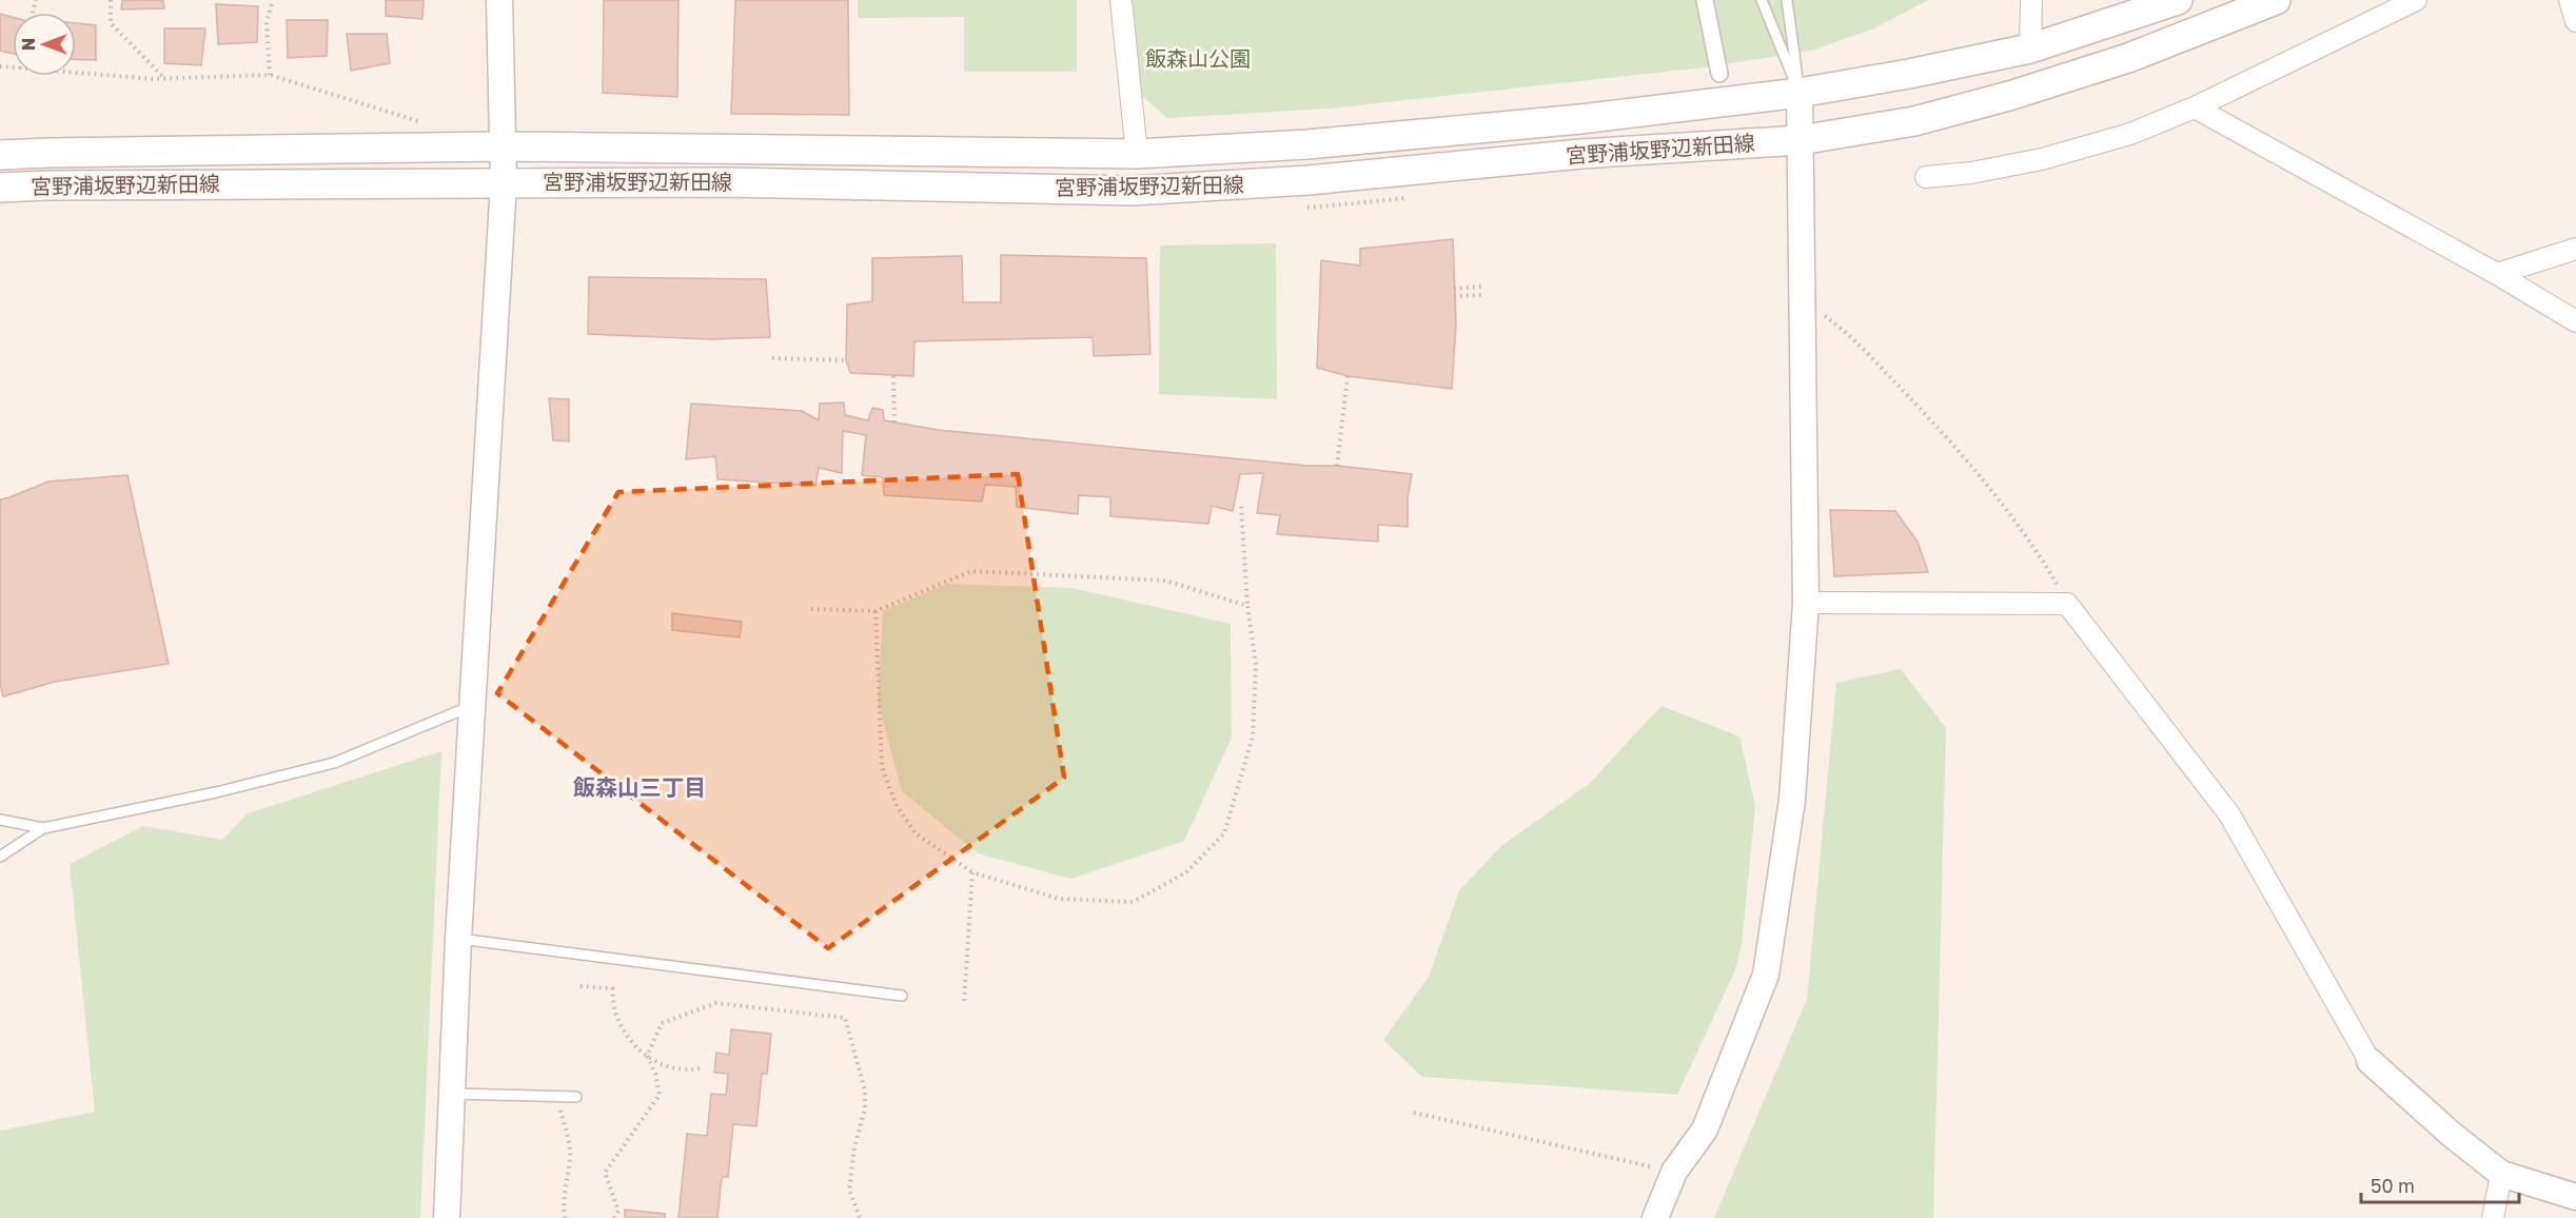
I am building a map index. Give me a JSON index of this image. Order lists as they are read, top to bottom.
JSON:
{
  "streets": {
    "main road": ["宮野浦坂野辺新田線"]
  },
  "districts": ["飯森山三丁目"],
  "parks": ["飯森山公園"],
  "scale_bar": "50 m",
  "north": "left"
}
